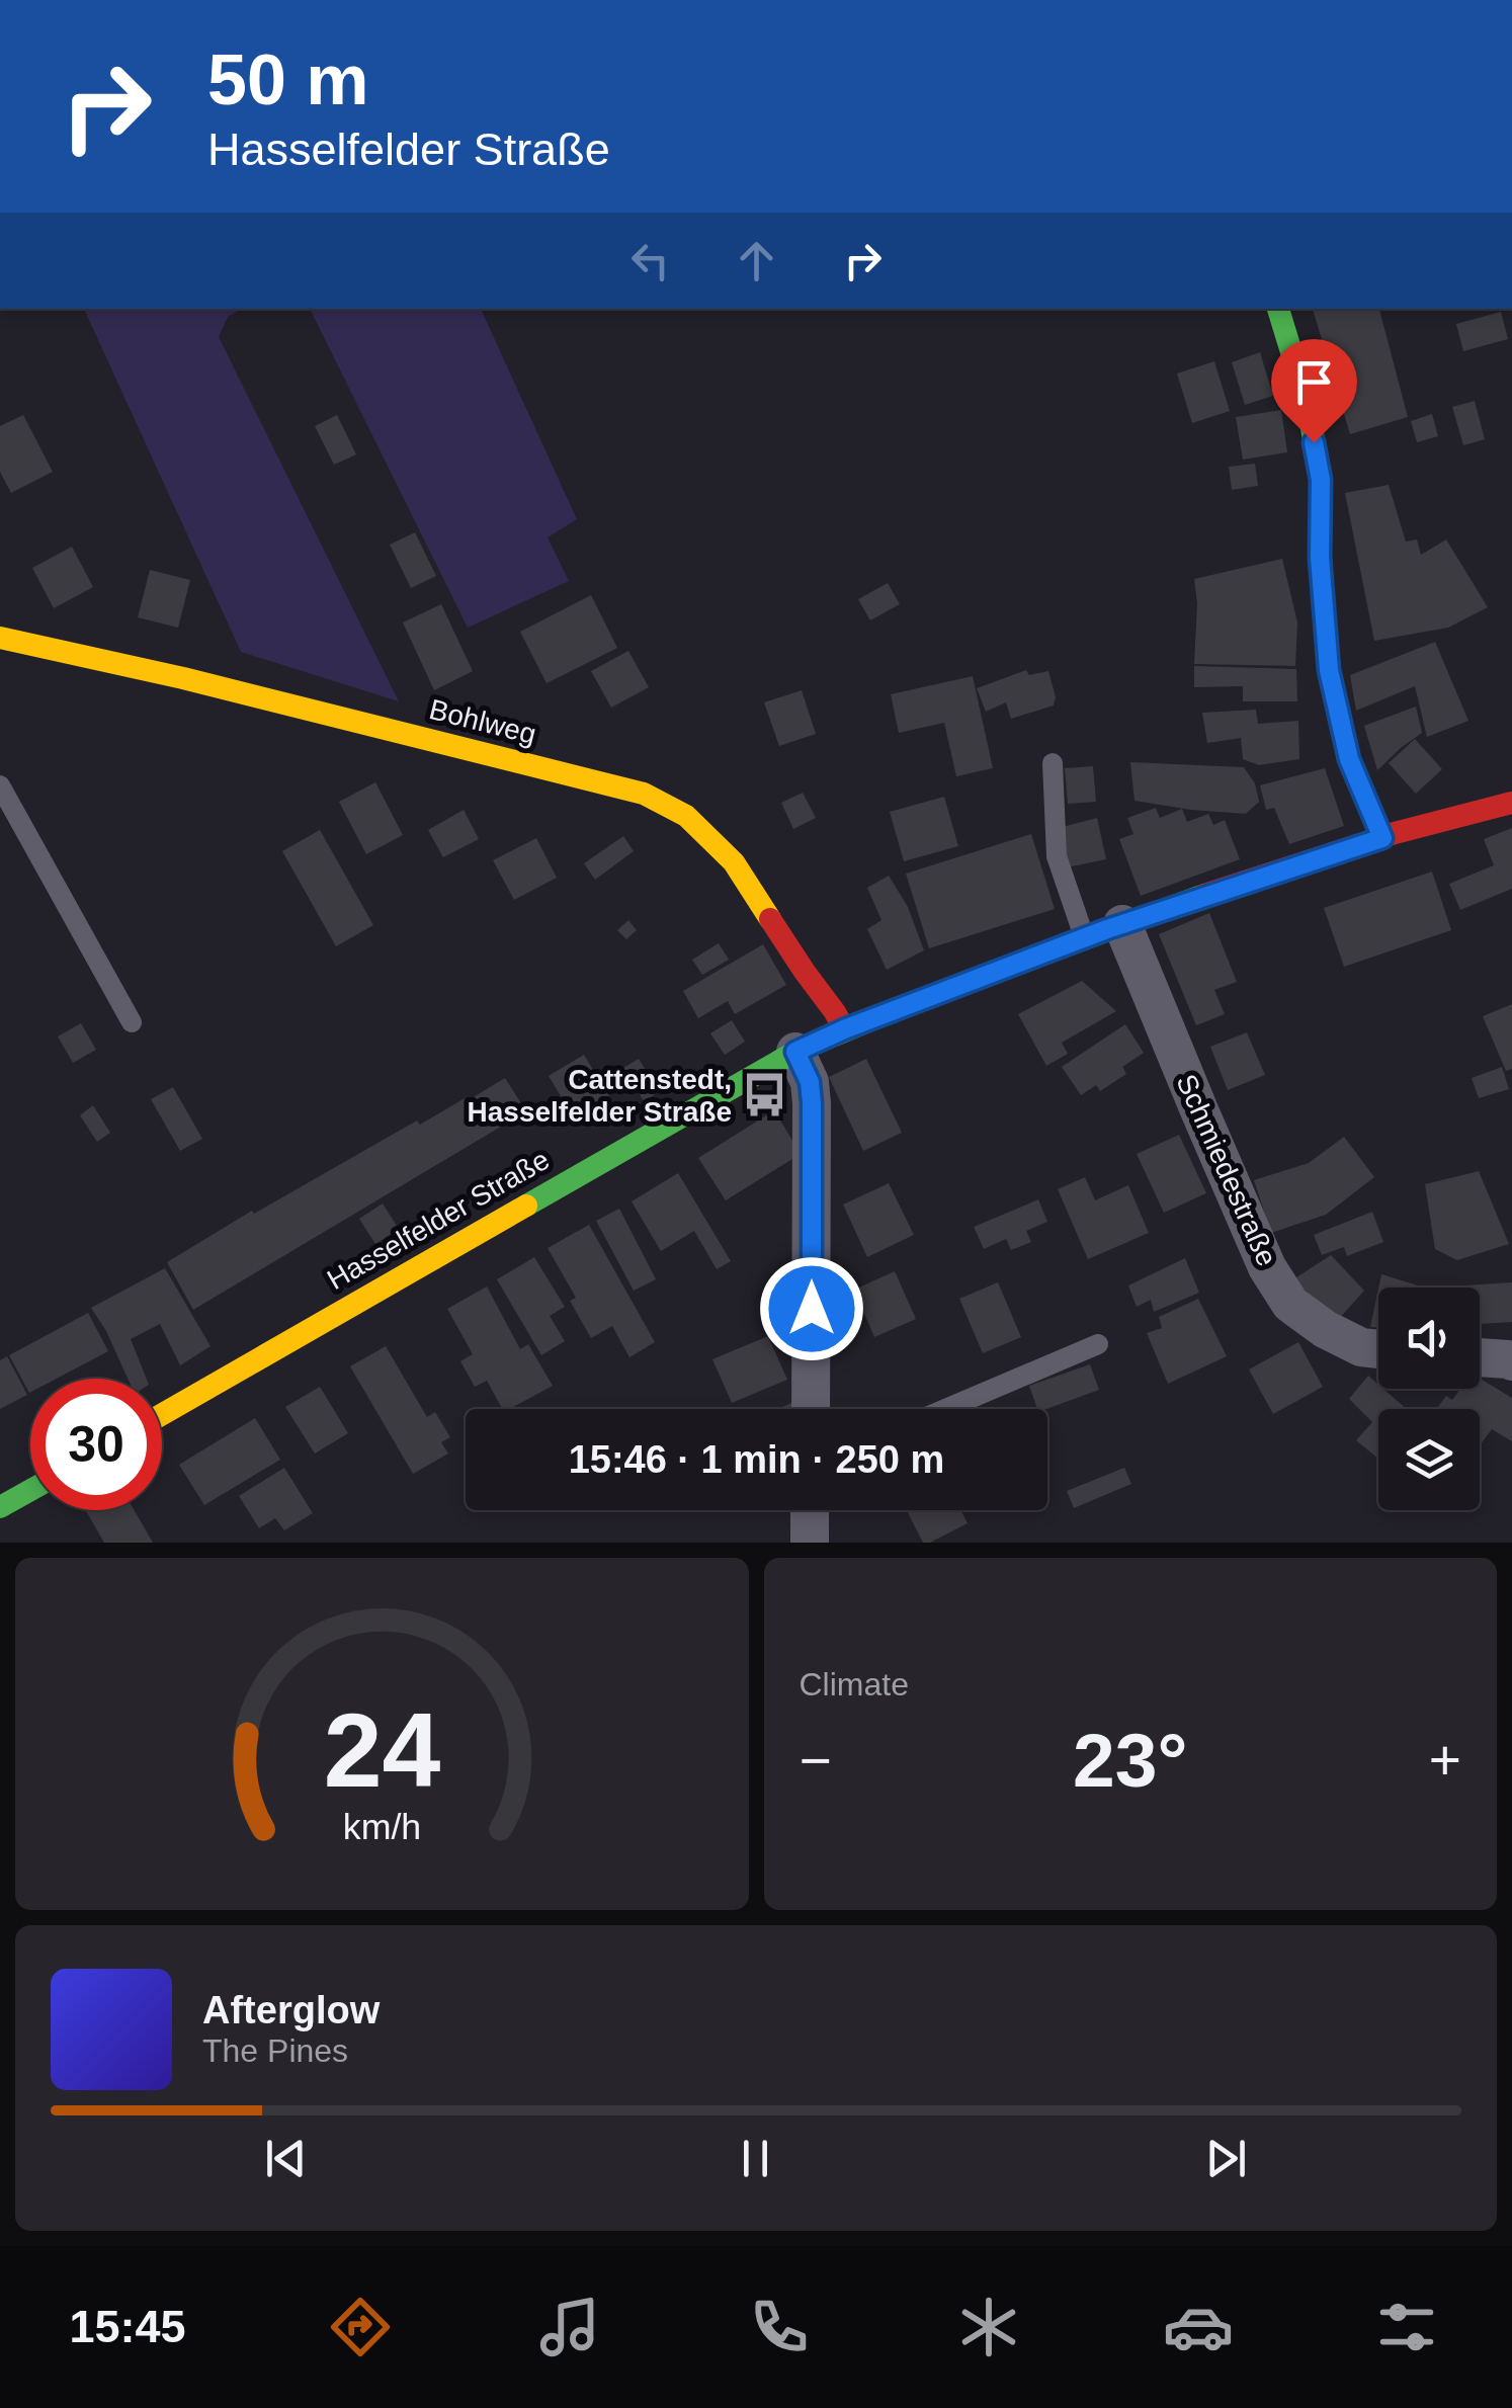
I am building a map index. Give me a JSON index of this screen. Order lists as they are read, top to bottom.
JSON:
{
  "streets": {
    "main road": ["Bohlweg", "Hasselfelder Straße"],
    "street": ["Schmiedestraße"]
  },
  "crossings": [
    ["Bohlweg", "Hasselfelder Straße"],
    ["Schmiedestraße", "Hasselfelder Straße"]
  ],
  "places": {
    "bus stop": ["Cattenstedt, Hasselfelder Straße"]
  },
  "page": {
    "turn": ["50 m", "Hasselfelder Straße"],
    "limit": "30",
    "trip": "15:46 · 1 min · 250 m",
    "tile": "Climate",
    "heat": ["−", "23°", "+"],
    "song": ["Afterglow", "The Pines"],
    "tabs": "15:45",
    "gauge": ["24", "km/h"]
  }
}
